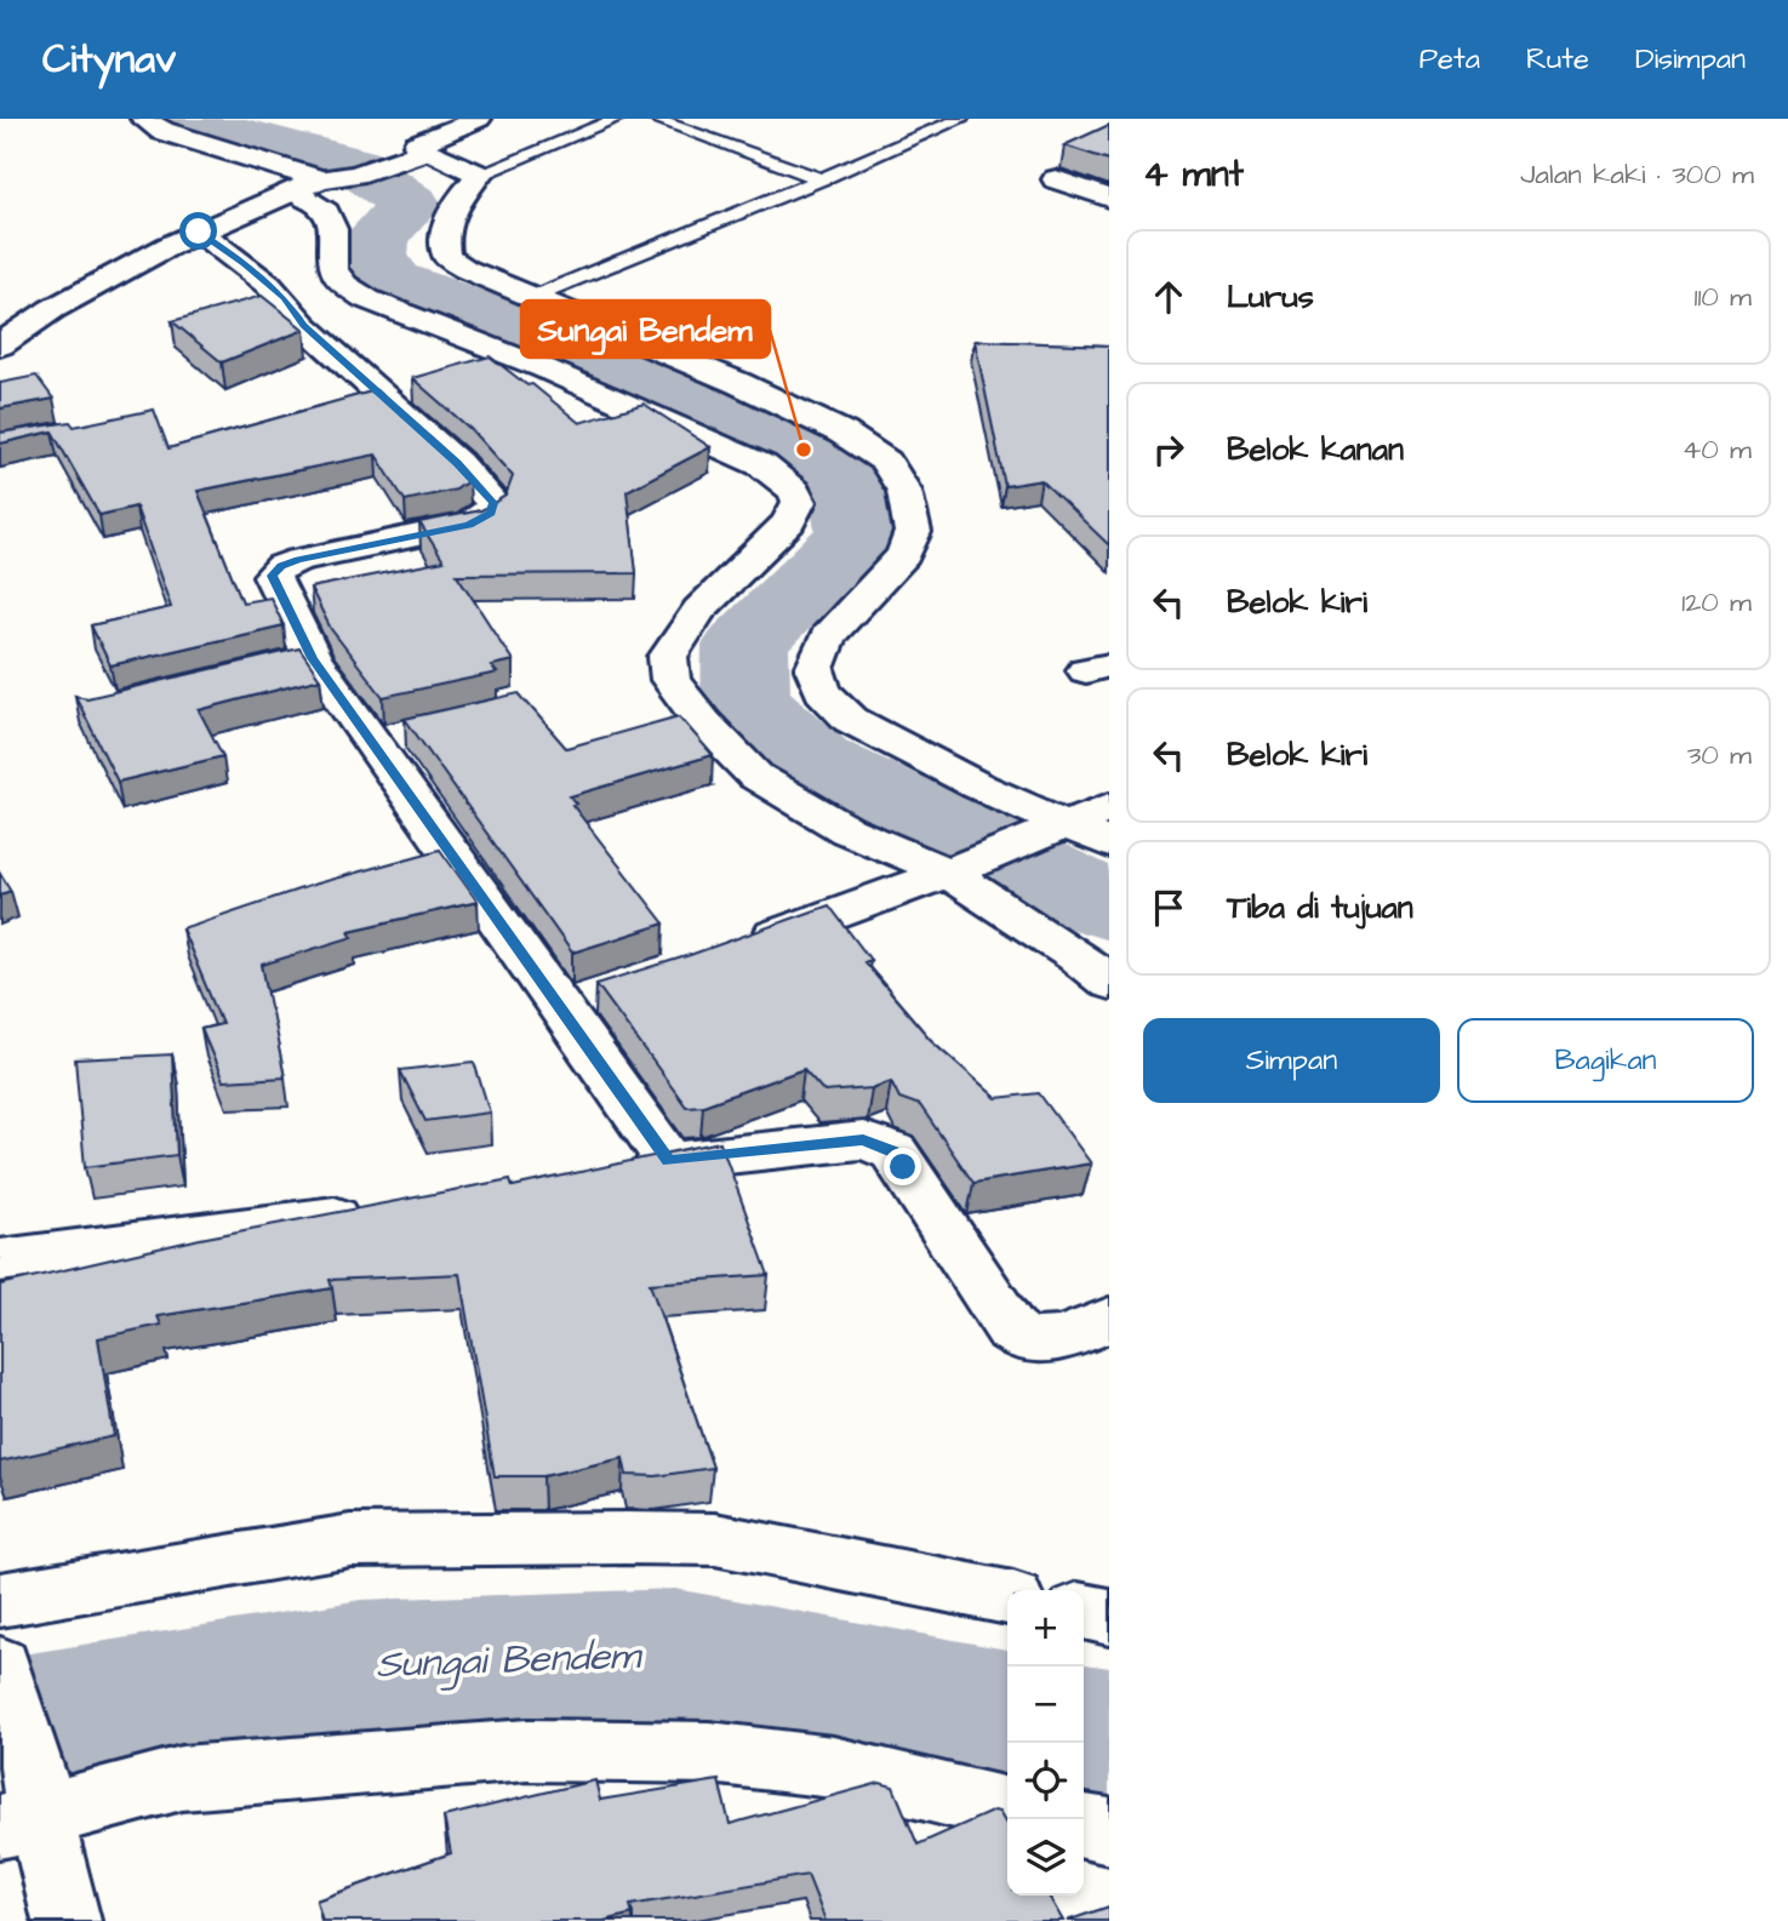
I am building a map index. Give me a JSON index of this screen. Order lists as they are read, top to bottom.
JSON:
{
  "water": ["Sungai Bendem"],
  "places": ["Sungai Bendem"],
  "page": {
    "header": "Citynav",
    "nav": ["Peta", "Rute", "Disimpan"],
    "heading": ["4 mnt", "Jalan kaki · 300 m"],
    "list": [
      ["Lurus", "110 m"],
      ["Belok kanan", "40 m"],
      ["Belok kiri", "120 m"],
      ["Belok kiri", "30 m"],
      "Tiba di tujuan"
    ],
    "buttons": ["Simpan", "Bagikan"],
    "map_buttons": ["+", "−"]
  }
}
